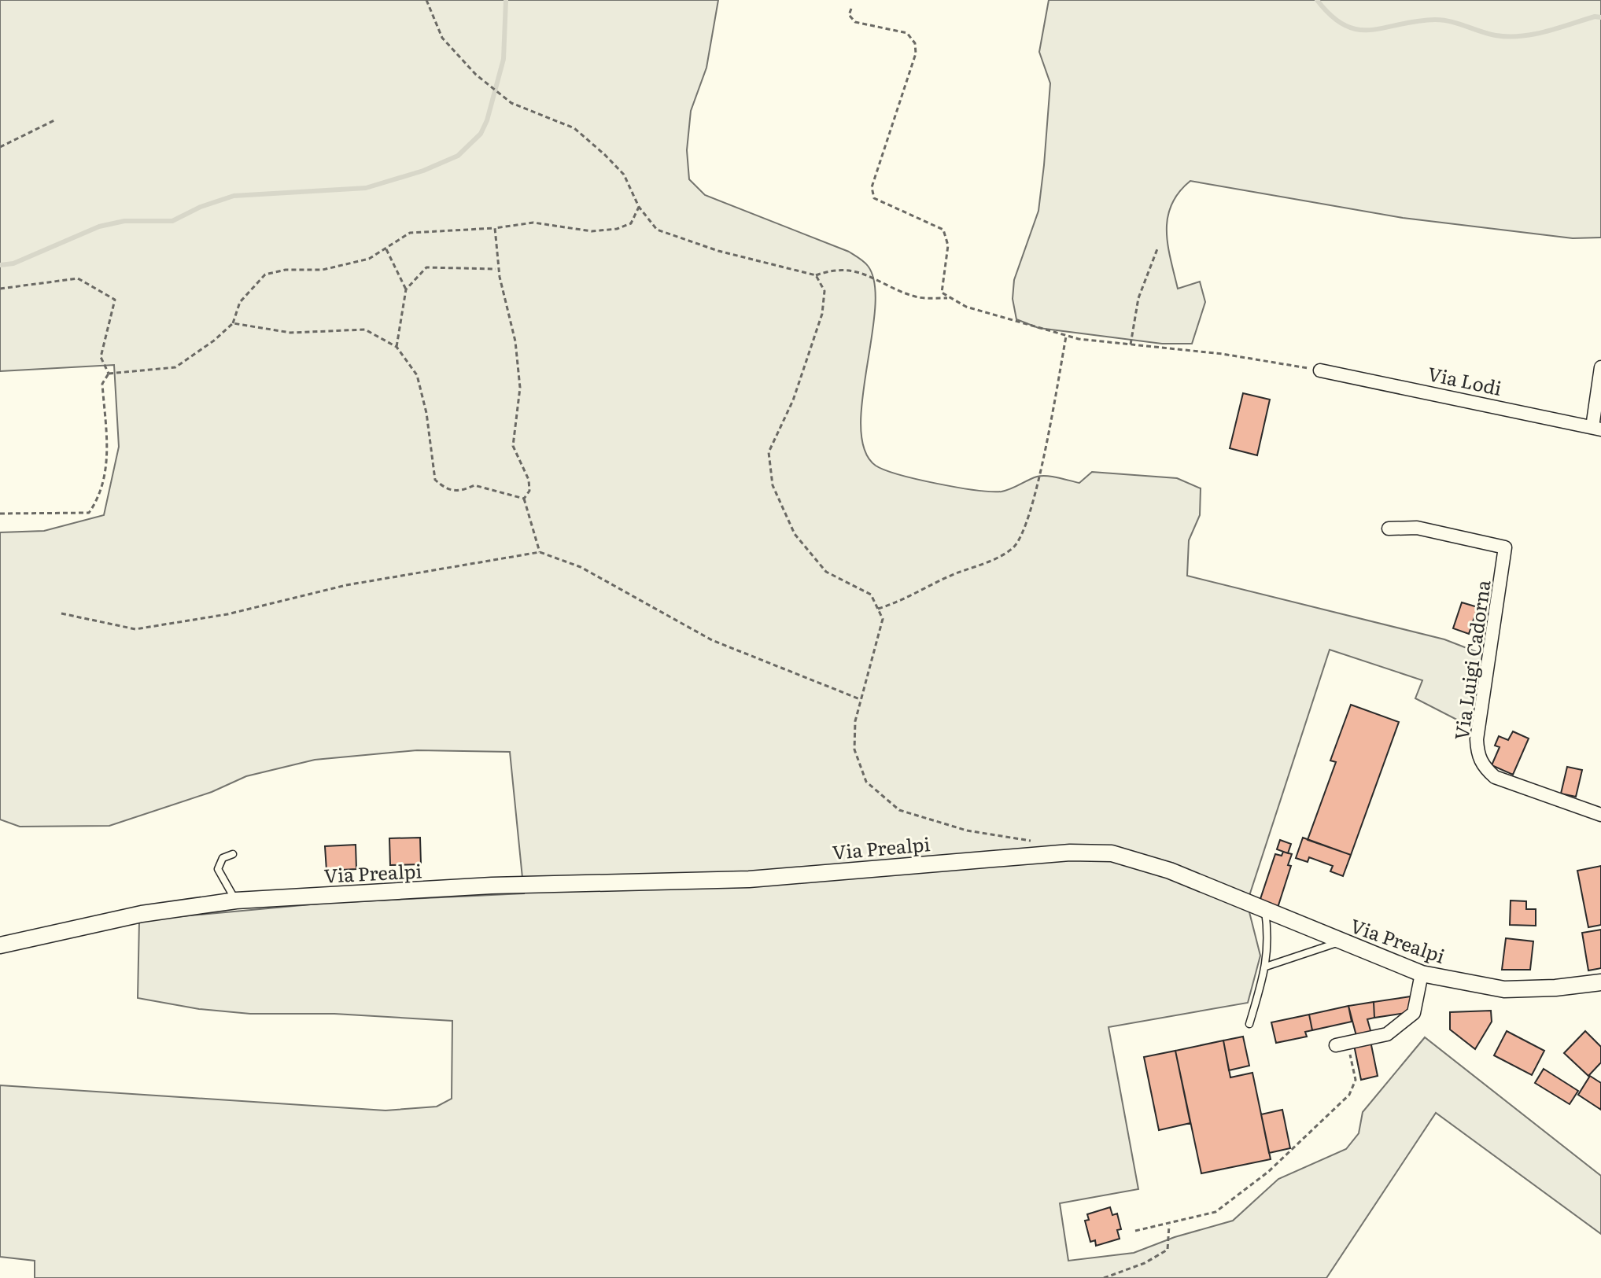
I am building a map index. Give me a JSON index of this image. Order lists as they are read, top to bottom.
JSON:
{
  "streets": {
    "street": ["Via Lodi", "Via Luigi Cadorna", "Via Prealpi"]
  }
}
